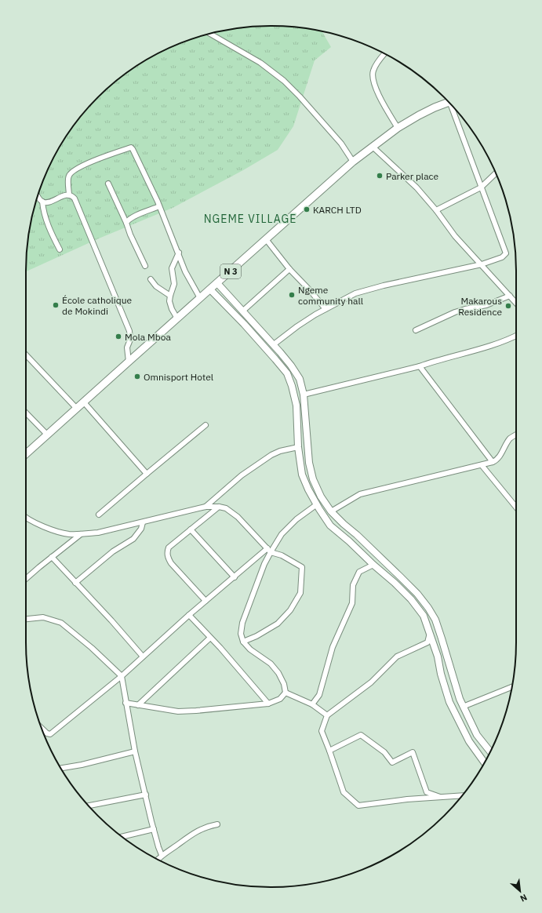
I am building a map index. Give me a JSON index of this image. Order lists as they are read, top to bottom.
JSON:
{
  "streets": {
    "highway": ["N 3"]
  },
  "districts": ["NGEME VILLAGE"],
  "places": [
    "Parker place",
    "KARCH LTD",
    "Ngeme community hall",
    "École catholique de Mokindi",
    "Makarous Residence",
    "Mola Mboa",
    "Omnisport Hotel"
  ],
  "north": "bottom right"
}
